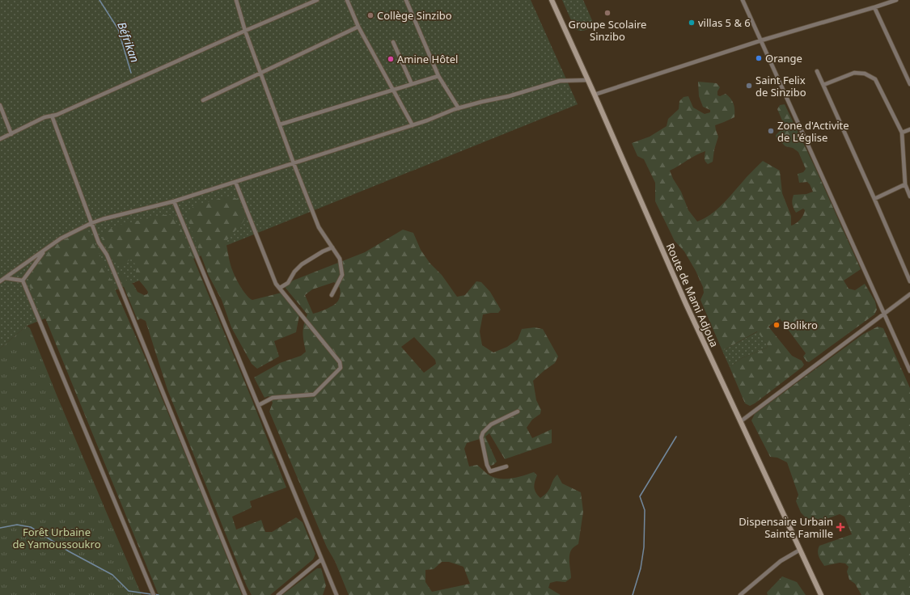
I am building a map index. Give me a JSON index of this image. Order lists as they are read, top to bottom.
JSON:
{
  "streets": {
    "street": ["Route de Mami Adjoua"]
  },
  "water": ["Béfrikan"],
  "parks": ["Forêt Urbaine de Yamoussoukro"],
  "places": {
    "other": [
      "Groupe Scolaire Sinzibo",
      "Collège Sinzibo",
      "villas 5 & 6",
      "Orange",
      "Amine Hôtel",
      "Saint Felix de Sinzibo",
      "Zone d'Activite de L'église",
      "Bolikro"
    ],
    "health": ["Dispensaire Urbain Sainte Famille"]
  }
}
